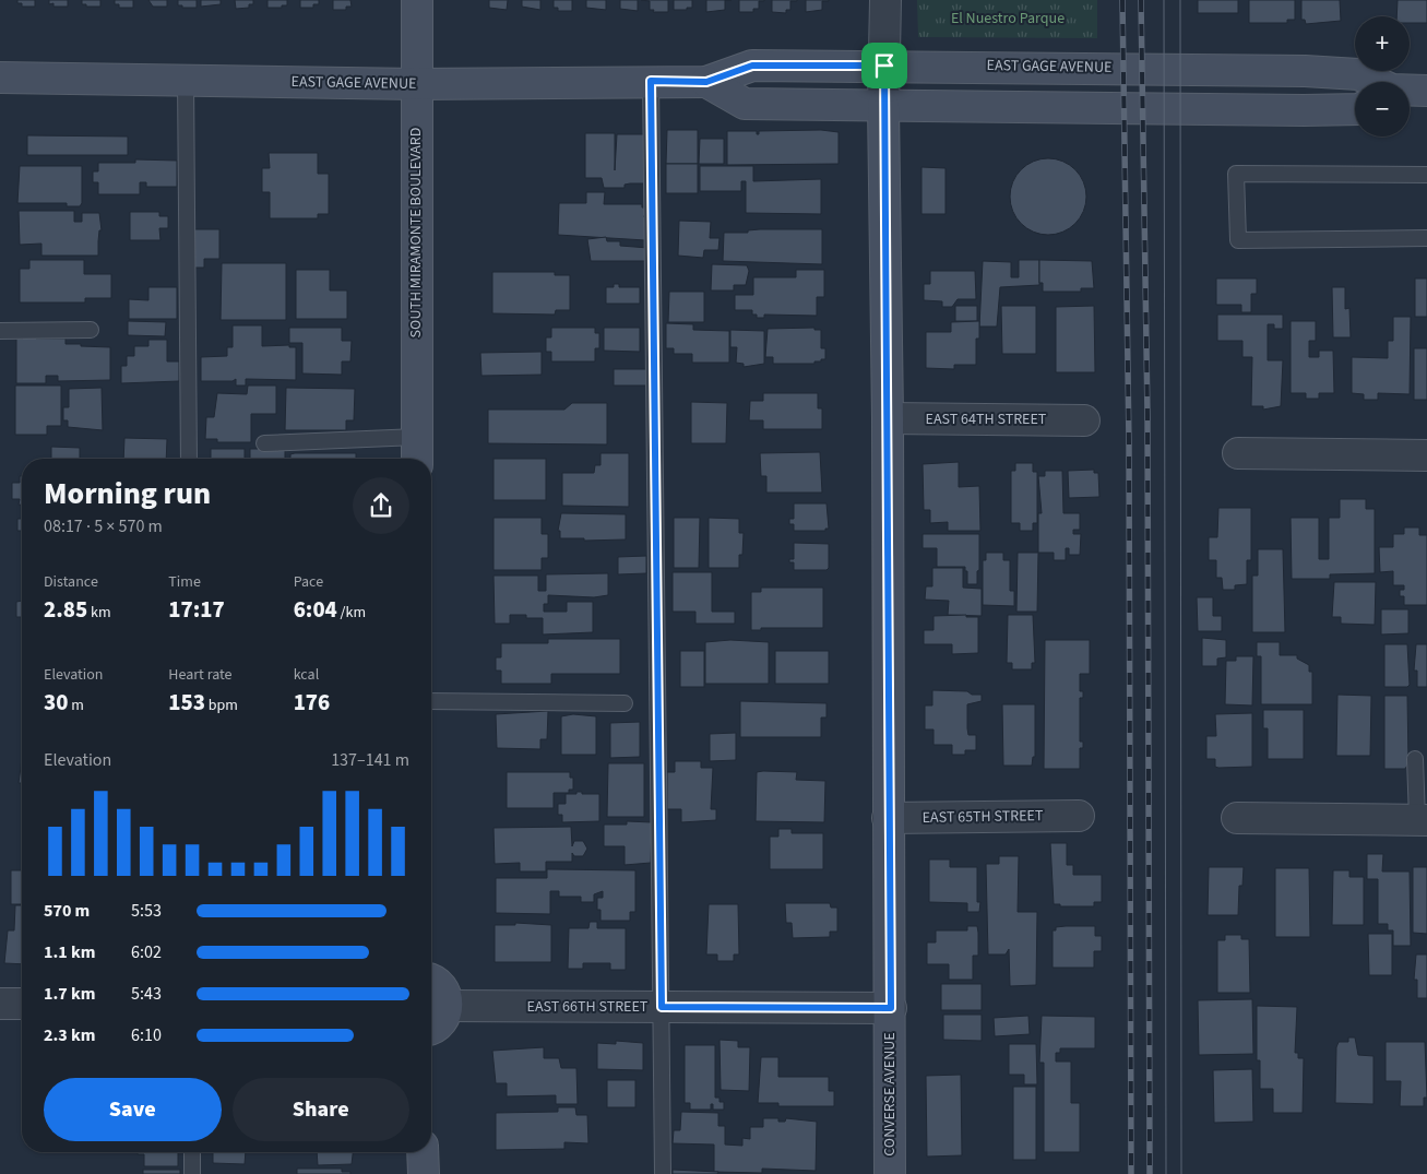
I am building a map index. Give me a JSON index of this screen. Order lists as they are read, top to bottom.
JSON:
{
  "streets": {
    "main road": ["EAST GAGE AVENUE", "SOUTH MIRAMONTE BOULEVARD", "CONVERSE AVENUE"],
    "street": ["EAST 64TH STREET", "EAST 65TH STREET", "EAST 66TH STREET"]
  },
  "crossings": [
    ["EAST GAGE AVENUE", "SOUTH MIRAMONTE BOULEVARD"],
    ["EAST GAGE AVENUE", "CONVERSE AVENUE"],
    ["EAST 64TH STREET", "CONVERSE AVENUE"],
    ["EAST 65TH STREET", "CONVERSE AVENUE"],
    ["EAST 66TH STREET", "CONVERSE AVENUE"]
  ],
  "parks": ["El Nuestro Parque"],
  "page": {
    "map_buttons": ["+", "−"],
    "heading": ["Morning run", "08:17 · 5 × 570 m"],
    "stats": [
      ["Distance", "2.85 km"],
      ["Time", "17:17"],
      ["Pace", "6:04 /km"],
      ["Elevation", "30 m"],
      ["Heart rate", "153 bpm"],
      ["kcal", "176"]
    ],
    "chart": ["Elevation", "137–141 m"],
    "list": [
      {
        "name": "570 m",
        "note": "5:53"
      },
      {
        "name": "1.1 km",
        "note": "6:02"
      },
      {
        "name": "1.7 km",
        "note": "5:43"
      },
      {
        "name": "2.3 km",
        "note": "6:10"
      }
    ],
    "buttons": ["Save", "Share"]
  }
}
